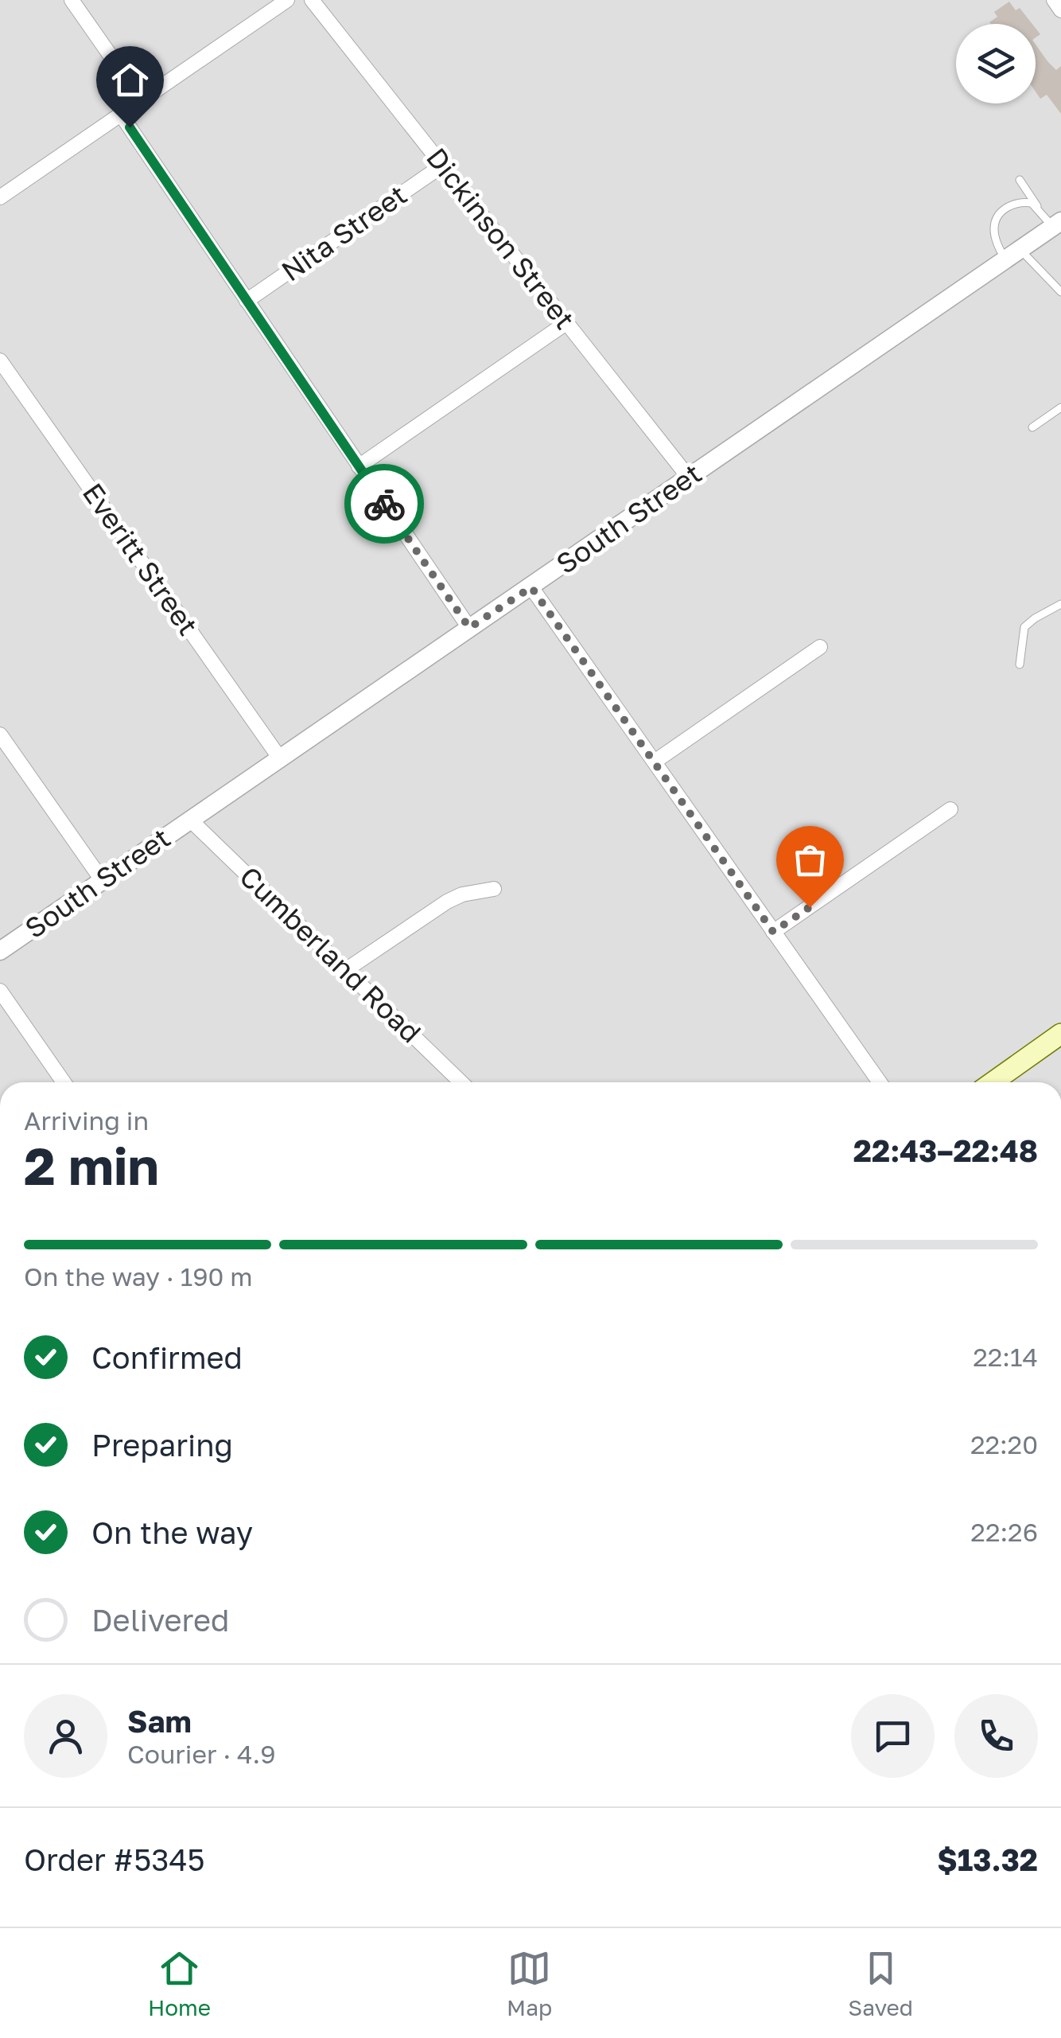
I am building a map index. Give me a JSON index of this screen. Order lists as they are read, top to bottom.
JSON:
{
  "streets": {
    "street": [
      "Nita Street",
      "Dickinson Street",
      "South Street",
      "Everitt Street",
      "Cumberland Road"
    ]
  },
  "crossings": [
    ["Nita Street", "Dickinson Street"],
    ["Dickinson Street", "South Street"],
    ["South Street", "Everitt Street"],
    ["South Street", "Cumberland Road"]
  ],
  "page": {
    "heading": ["2 min", "Arriving in", "22:43–22:48"],
    "panel": [
      "Sam",
      "Courier · 4.9",
      "Order #5345",
      "$13.32"
    ],
    "bar": "On the way · 190 m",
    "list": [
      ["Confirmed", "22:14"],
      ["Preparing", "22:20"],
      ["On the way", "22:26"],
      "Delivered"
    ],
    "tabs": ["Home", "Map", "Saved"]
  }
}
